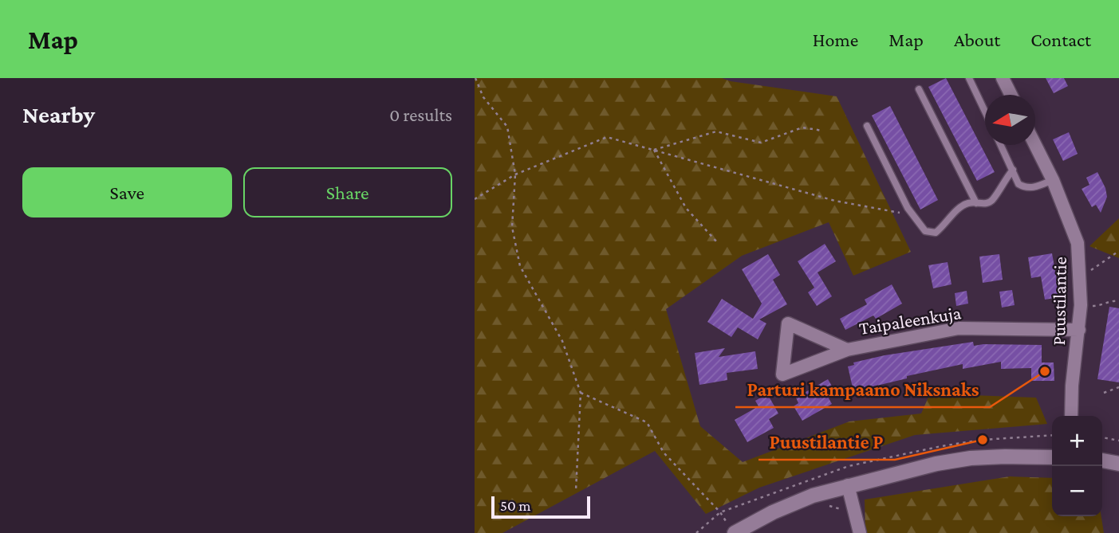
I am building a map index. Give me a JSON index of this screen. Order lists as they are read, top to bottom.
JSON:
{
  "streets": {
    "street": ["Puustilantie", "Taipaleenkuja"]
  },
  "crossings": [
    ["Puustilantie", "Taipaleenkuja"]
  ],
  "places": ["Parturi kampaamo Niksnaks", "Puustilantie P"],
  "scale_bar": "50 m",
  "north": "left",
  "page": {
    "header": "Map",
    "nav": [
      "Home",
      "Map",
      "About",
      "Contact"
    ],
    "heading": ["Nearby", "0 results"],
    "buttons": ["Save", "Share"],
    "map_buttons": ["+", "−"],
    "scale": "50 m"
  }
}
